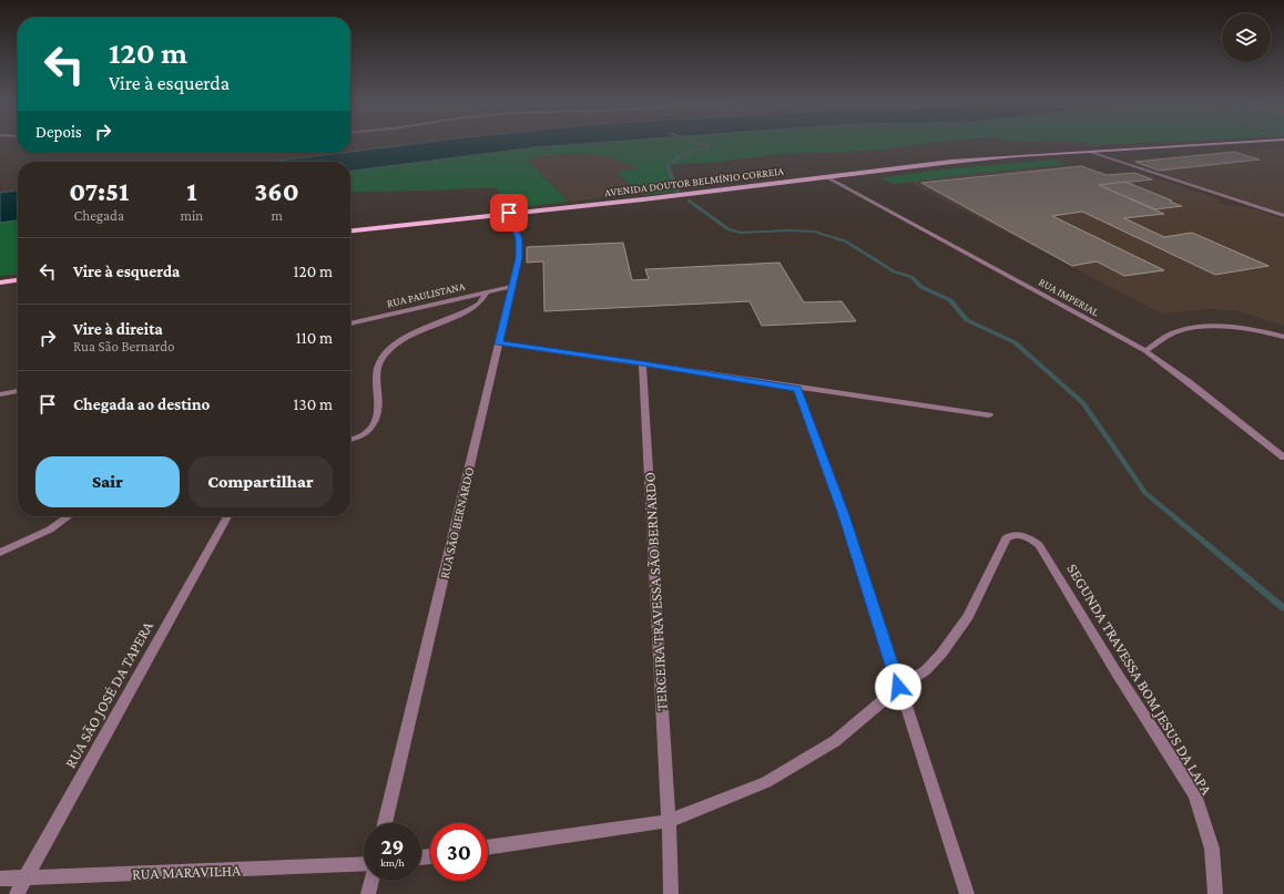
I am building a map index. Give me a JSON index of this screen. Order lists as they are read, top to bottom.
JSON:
{
  "streets": {
    "main road": ["AVENIDA DOUTOR BELMÍNIO CORREIA"],
    "street": [
      "RUA PAULISTANA",
      "RUA IMPERIAL",
      "RUA SÃO BERNARDO",
      "TERCEIRA TRAVESSA SÃO BERNARDO",
      "SEGUNDA TRAVESSA BOM JESUS DA LAPA",
      "RUA SÃO JOSÉ DA TAPERA",
      "RUA MARAVILHA"
    ]
  },
  "crossings": [
    ["AVENIDA DOUTOR BELMÍNIO CORREIA", "RUA IMPERIAL"],
    ["AVENIDA DOUTOR BELMÍNIO CORREIA", "RUA SÃO BERNARDO"],
    ["RUA PAULISTANA", "RUA SÃO BERNARDO"],
    ["RUA SÃO JOSÉ DA TAPERA", "RUA MARAVILHA"]
  ],
  "page": {
    "turn": ["120 m", "Vire à esquerda"],
    "then": "Depois",
    "eta": [
      "07:51",
      "Chegada",
      "1",
      "min",
      "360",
      "m"
    ],
    "list": [
      {
        "name": "Vire à esquerda",
        "value": "120 m"
      },
      {
        "name": "Vire à direita",
        "note": "Rua São Bernardo",
        "value": "110 m"
      },
      {
        "name": "Chegada ao destino",
        "value": "130 m"
      }
    ],
    "buttons": ["Sair", "Compartilhar"],
    "speed": "29 km/h",
    "limit": "30"
  }
}
